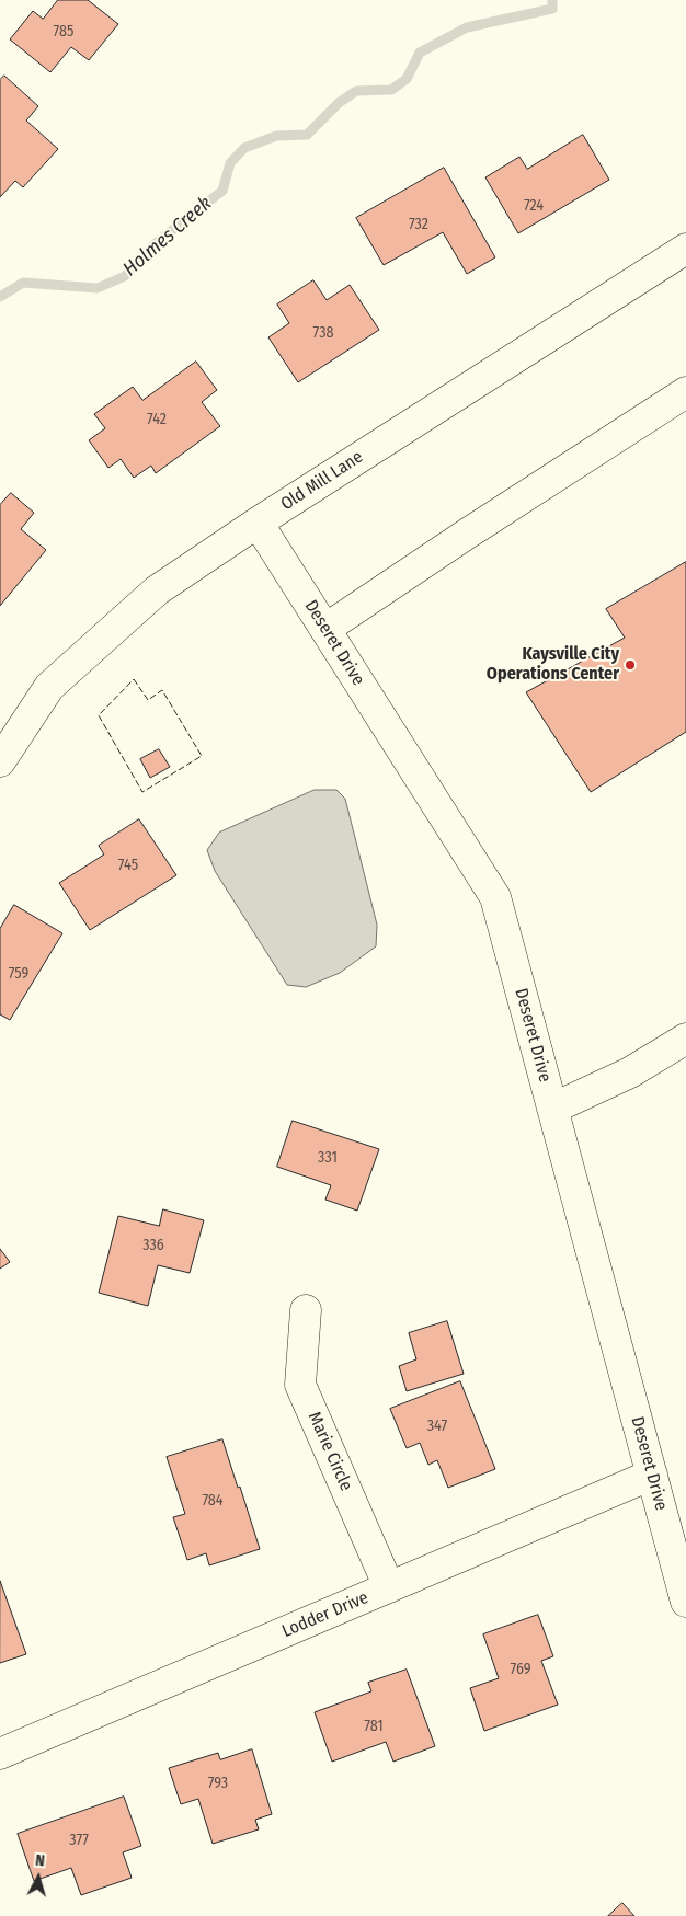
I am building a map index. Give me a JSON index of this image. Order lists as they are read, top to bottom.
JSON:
{
  "streets": {
    "street": [
      "Old Mill Lane",
      "Deseret Drive",
      "Marie Circle",
      "Lodder Drive"
    ]
  },
  "crossings": [
    ["Old Mill Lane", "Deseret Drive"],
    ["Deseret Drive", "Lodder Drive"],
    ["Marie Circle", "Lodder Drive"]
  ],
  "water": ["Holmes Creek"],
  "places": ["Kaysville City Operations Center"],
  "house_numbers": [
    "785",
    "724",
    "732",
    "738",
    "742",
    "745",
    "759",
    "331",
    "336",
    "347",
    "784",
    "769",
    "781",
    "793",
    "377"
  ],
  "north": "top"
}
